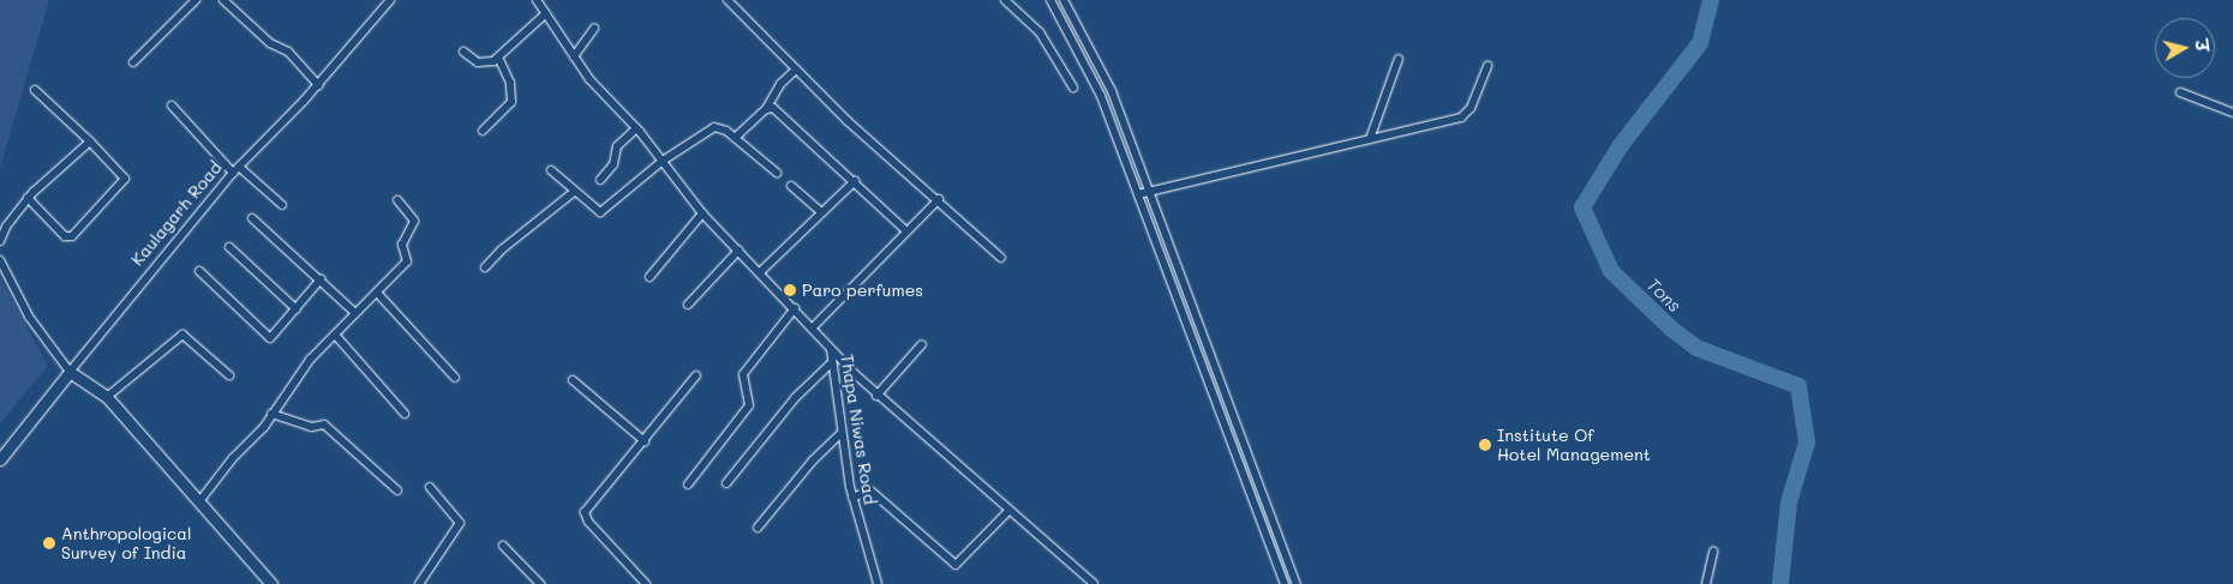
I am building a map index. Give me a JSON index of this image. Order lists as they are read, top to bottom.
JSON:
{
  "streets": {
    "street": ["Kaulagarh Road", "Thapa Niwas Road"]
  },
  "water": ["Tons"],
  "places": ["Paro perfumes", "Institute Of Hotel Management", "Anthropological Survey of India"],
  "north": "right"
}
